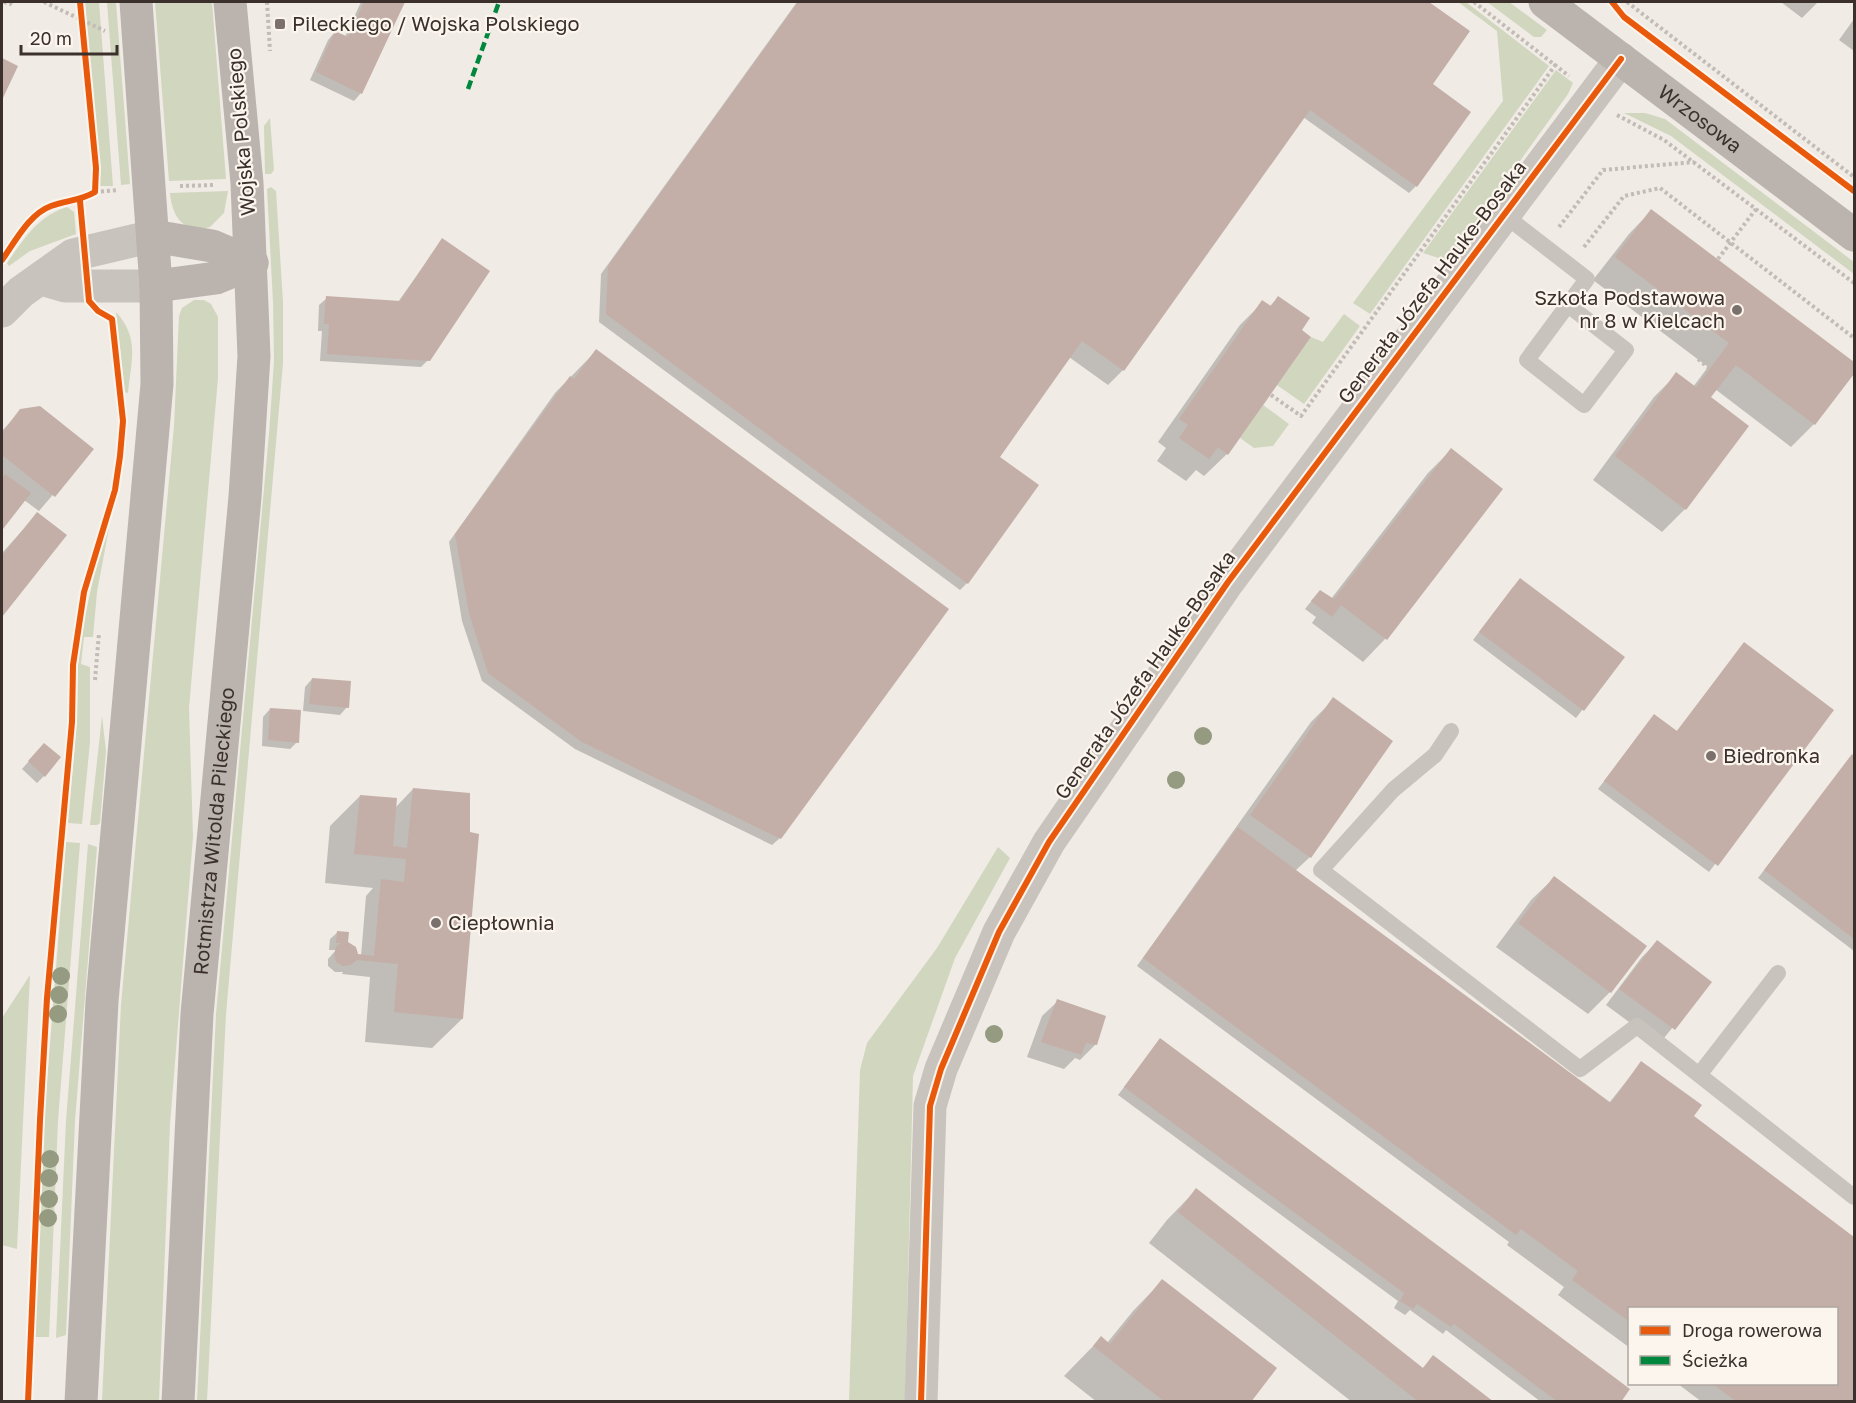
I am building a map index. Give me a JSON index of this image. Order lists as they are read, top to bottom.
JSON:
{
  "streets": {
    "main road": ["Wrzosowa", "Wojska Polskiego", "Rotmistrza Witolda Pileckiego"],
    "street": ["Generała Józefa Hauke-Bosaka"]
  },
  "crossings": [
    ["Wrzosowa", "Generała Józefa Hauke-Bosaka"],
    ["Wojska Polskiego", "Rotmistrza Witolda Pileckiego"]
  ],
  "places": {
    "transit": ["Pileckiego / Wojska Polskiego"],
    "other": ["Szkoła Podstawowa nr 8 w Kielcach", "Biedronka", "Ciepłownia"]
  },
  "legend": ["Droga rowerowa", "Ścieżka"],
  "scale_bar": "20 m"
}
